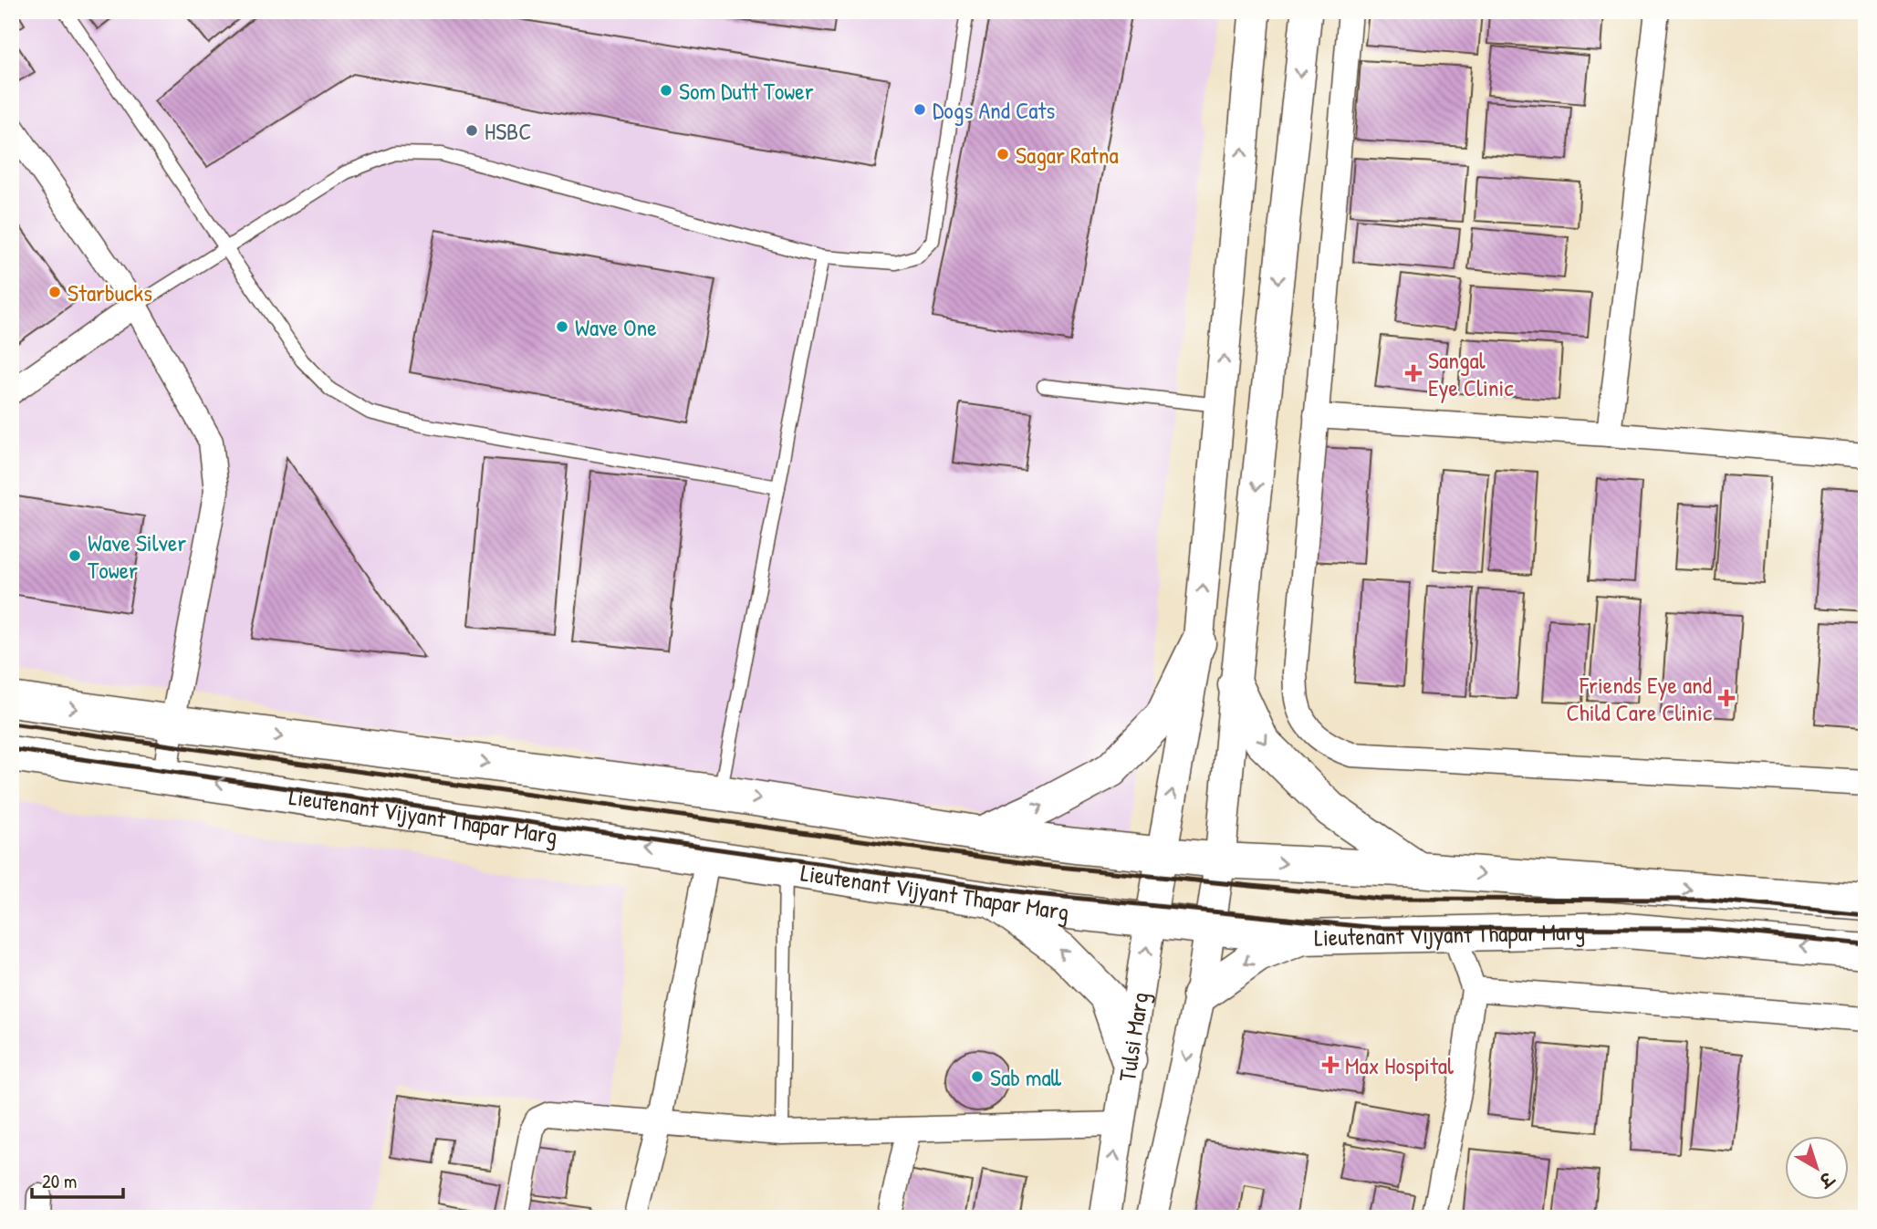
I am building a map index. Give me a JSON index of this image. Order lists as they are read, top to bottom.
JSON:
{
  "streets": {
    "main road": ["Lieutenant Vijyant Thapar Marg"],
    "street": ["Tulsi Marg"]
  },
  "crossings": [
    ["Lieutenant Vijyant Thapar Marg", "Tulsi Marg"]
  ],
  "places": {
    "other": [
      "Som Dutt Tower",
      "Dogs And Cats",
      "HSBC",
      "Sagar Ratna",
      "Starbucks",
      "Wave One",
      "Wave Silver Tower",
      "Sab mall"
    ],
    "health": ["Sangal Eye Clinic", "Friends Eye and Child Care Clinic", "Max Hospital"]
  },
  "scale_bar": "20 m",
  "north": "bottom right"
}
